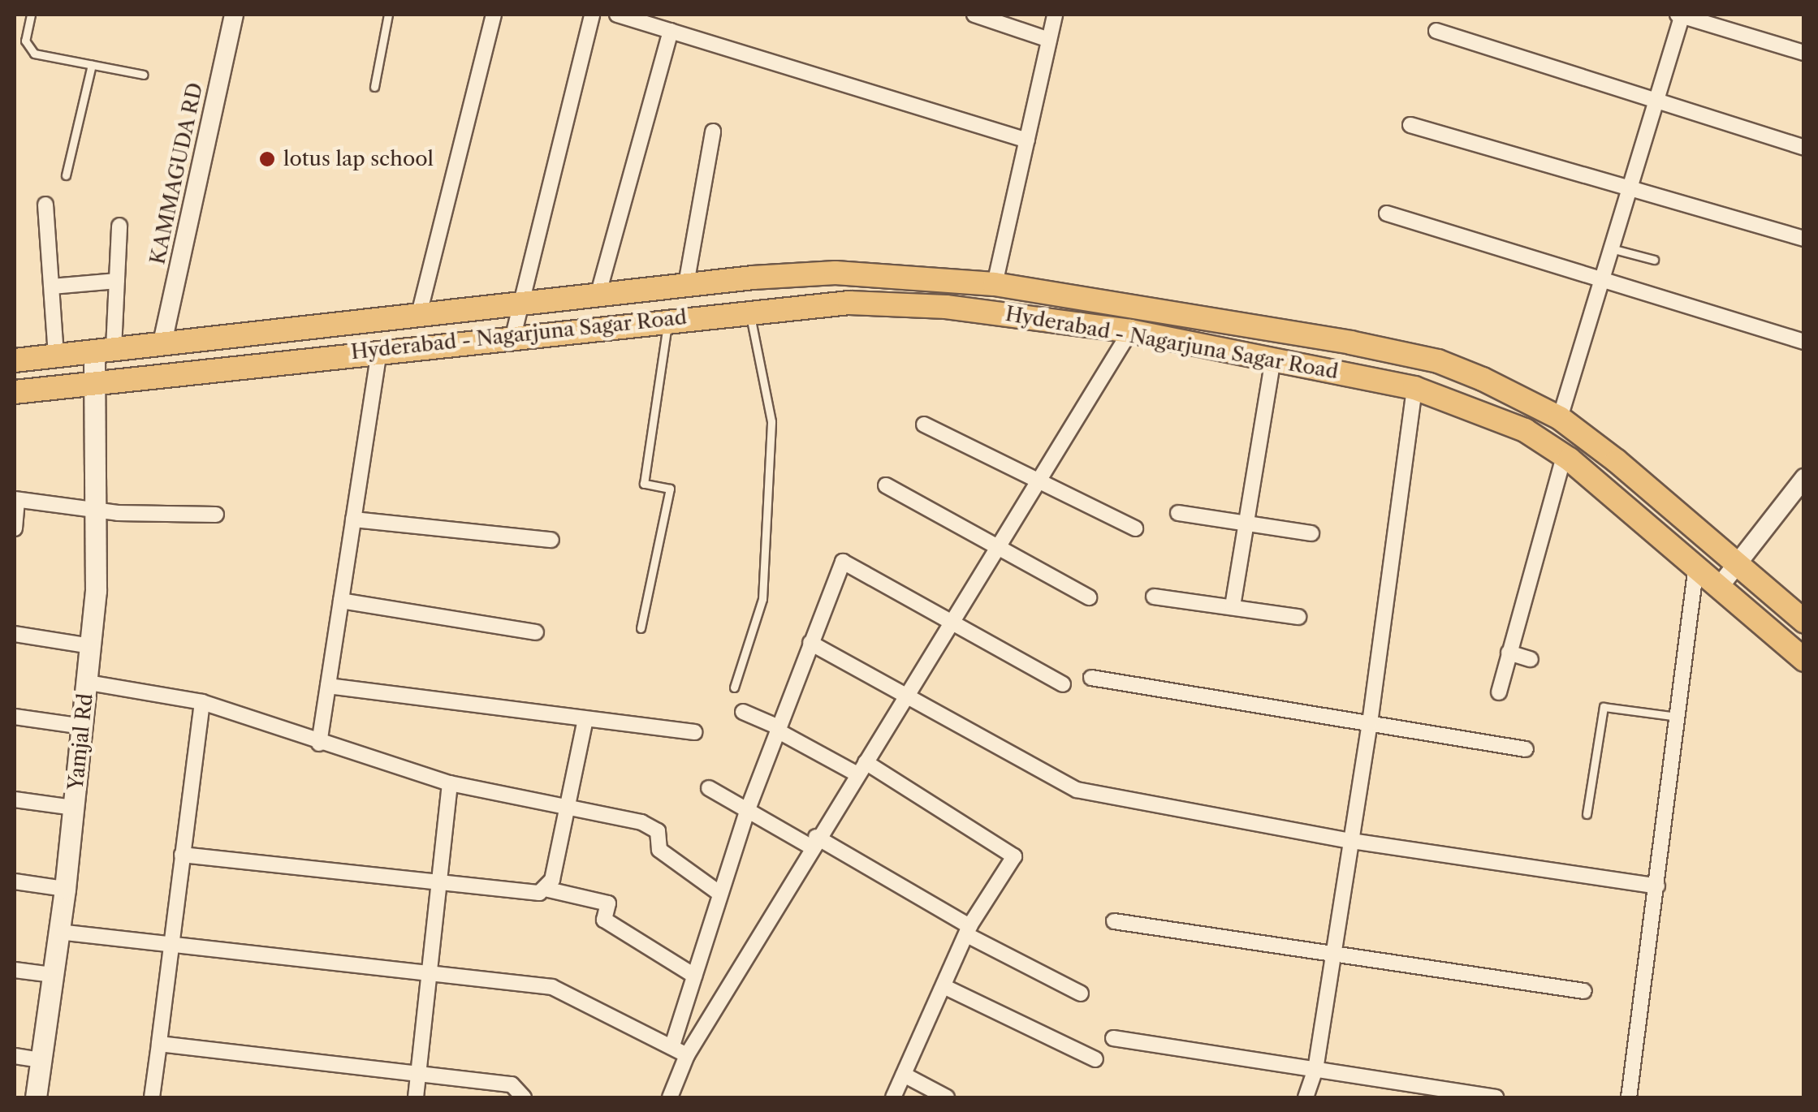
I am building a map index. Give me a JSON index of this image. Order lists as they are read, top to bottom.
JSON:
{
  "streets": {
    "main road": ["Hyderabad - Nagarjuna Sagar Road", "Yamjal Rd"],
    "street": ["KAMMAGUDA RD"]
  },
  "crossings": [
    ["KAMMAGUDA RD", "Hyderabad - Nagarjuna Sagar Road"],
    ["Hyderabad - Nagarjuna Sagar Road", "Yamjal Rd"]
  ],
  "places": ["lotus lap school"]
}
